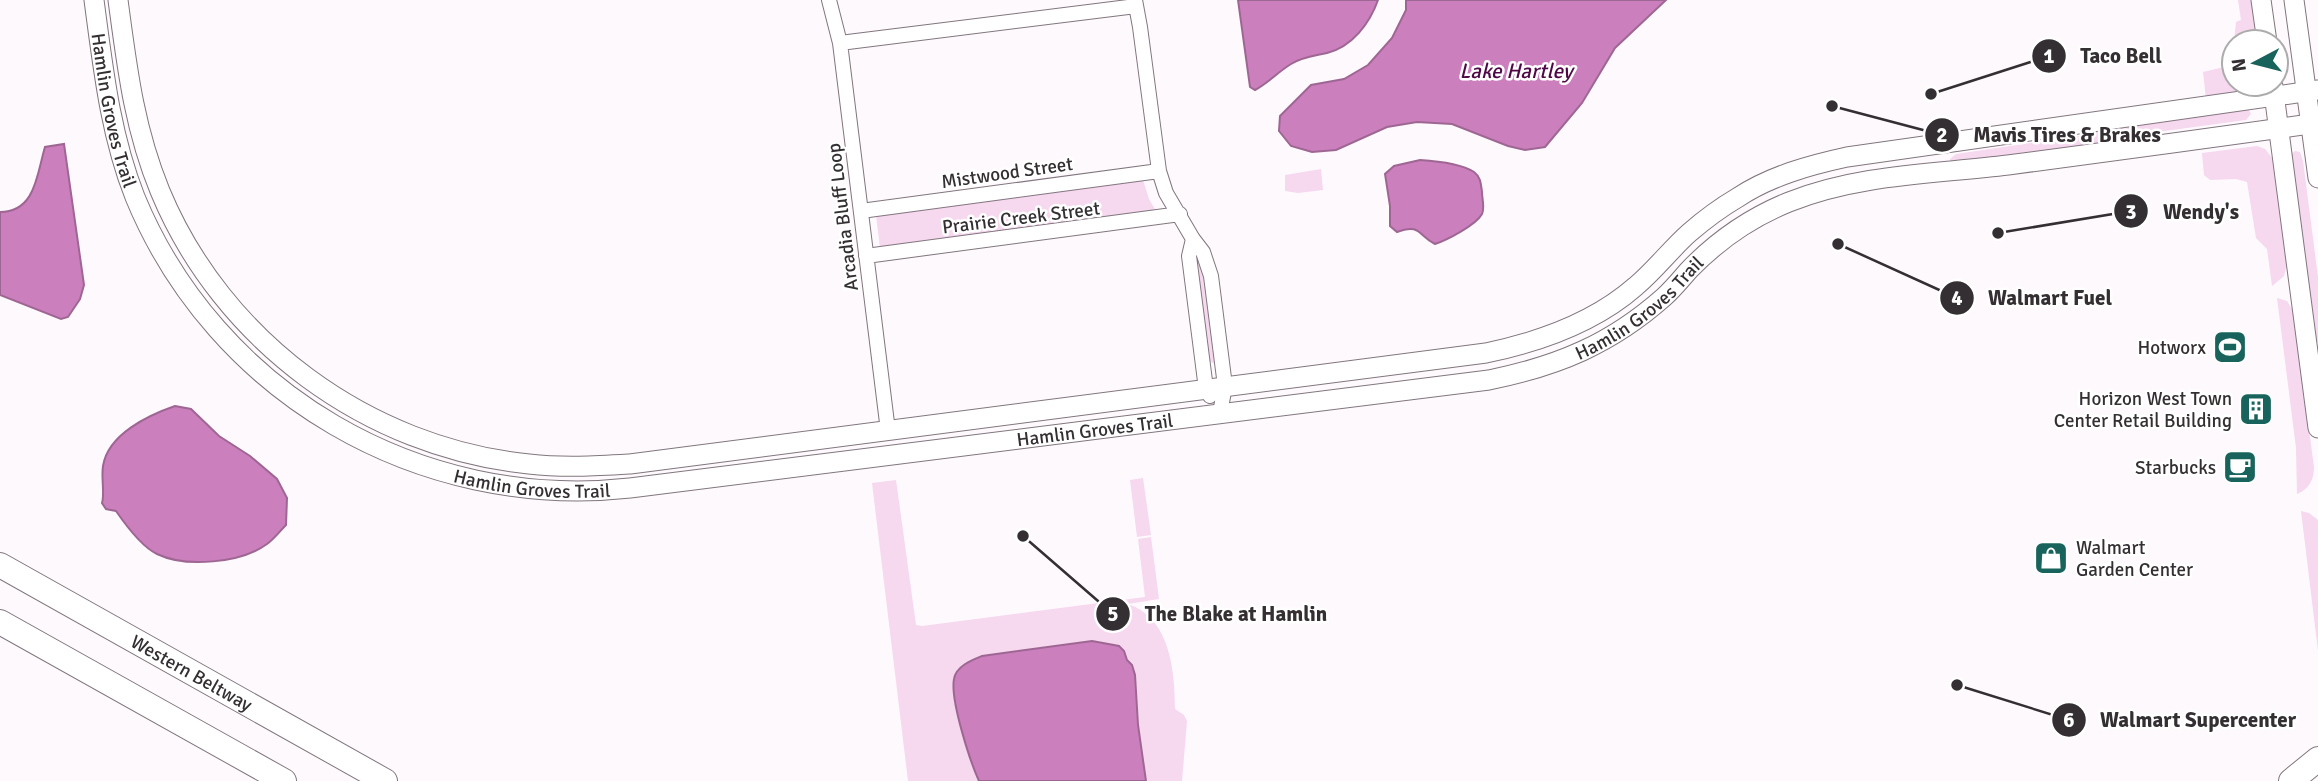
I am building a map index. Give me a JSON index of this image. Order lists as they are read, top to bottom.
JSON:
{
  "streets": {
    "highway": ["Western Beltway"],
    "street": [
      "Hamlin Groves Trail",
      "Mistwood Street",
      "Arcadia Bluff Loop",
      "Prairie Creek Street"
    ]
  },
  "crossings": [
    ["Hamlin Groves Trail", "Arcadia Bluff Loop"],
    ["Mistwood Street", "Arcadia Bluff Loop"],
    ["Arcadia Bluff Loop", "Prairie Creek Street"]
  ],
  "water": ["Lake Hartley"],
  "places": {
    "other": [
      "Taco Bell",
      "Mavis Tires & Brakes",
      "Wendy's",
      "Walmart Fuel",
      "The Blake at Hamlin",
      "Walmart Supercenter"
    ],
    "sports": ["Hotworx"],
    "building": ["Horizon West Town Center Retail Building"],
    "cafe": ["Starbucks"],
    "shop": ["Walmart Garden Center"]
  },
  "north": "left"
}
